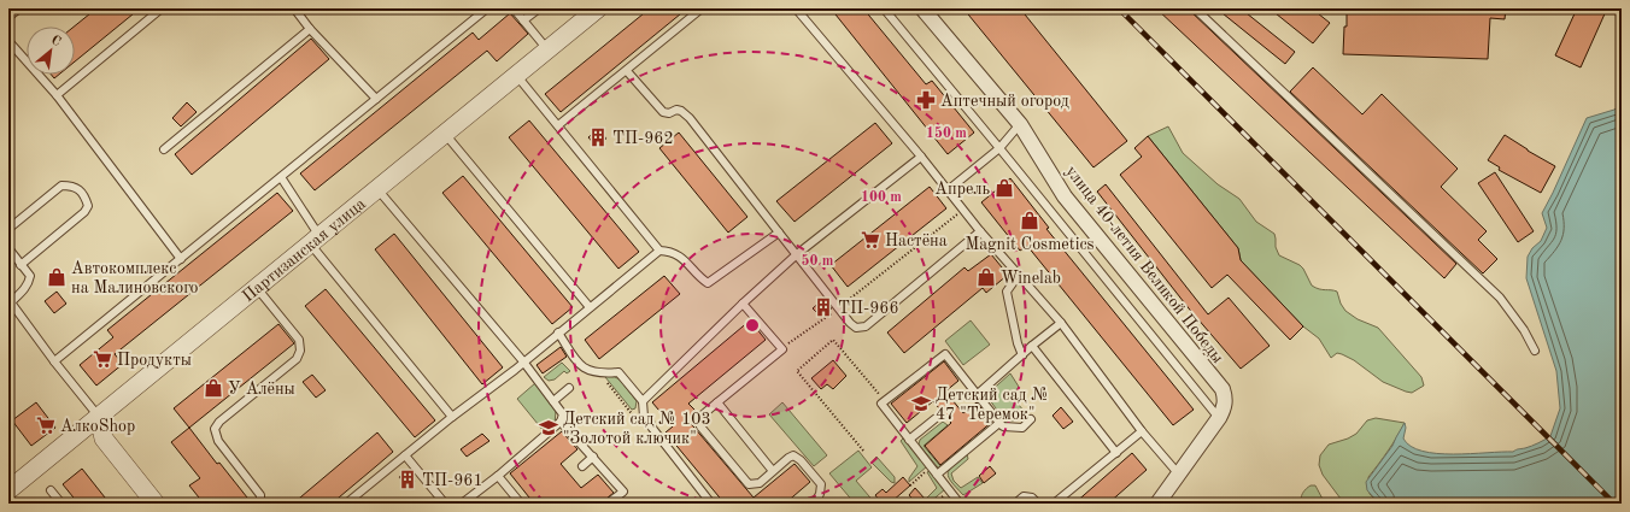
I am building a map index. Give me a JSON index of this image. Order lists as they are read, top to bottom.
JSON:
{
  "streets": {
    "street": ["Партизанская улица", "улица 40-летия Великой Победы"]
  },
  "places": {
    "pharmacy": ["Аптечный огород"],
    "building": ["ТП-962", "ТП-966", "ТП-961"],
    "shop": [
      "Апрель",
      "Magnit Cosmetics",
      "Автокомплекс на Малиновского",
      "Winelab",
      "У Алёны"
    ],
    "supermarket": ["Настёна", "Продукты", "АлкоShop"],
    "school or university": ["Детский сад № 47 \"Теремок\"", "Детский сад № 103 \"Золотой ключик\""]
  },
  "north": "top right",
  "rings": ["150 m", "100 m", "50 m"]
}
